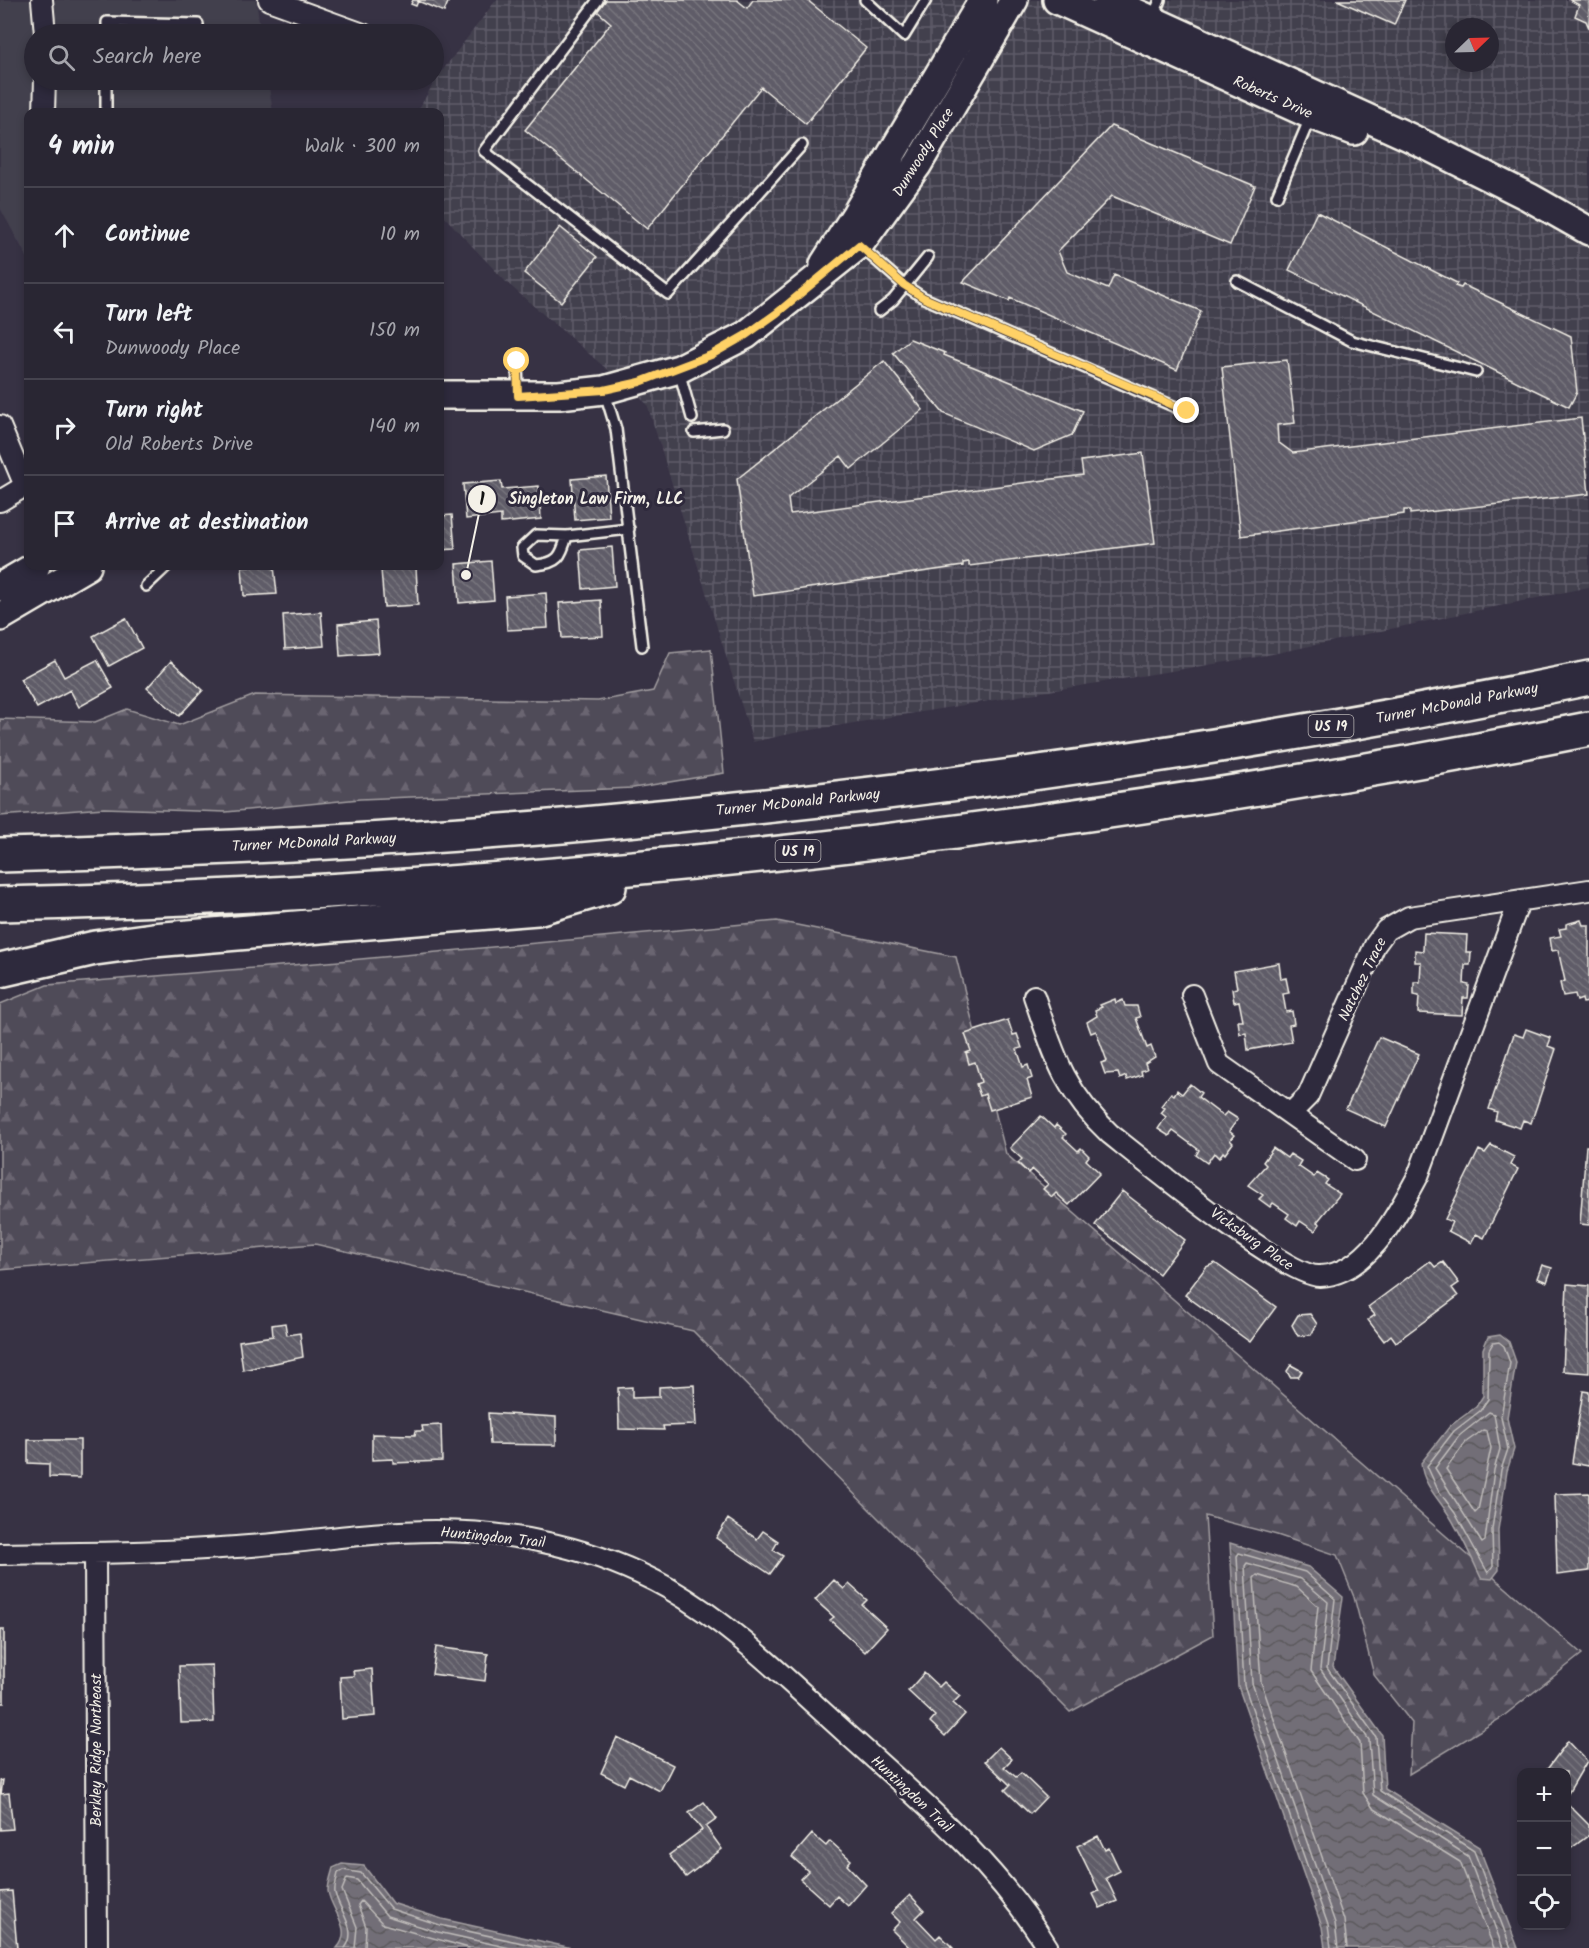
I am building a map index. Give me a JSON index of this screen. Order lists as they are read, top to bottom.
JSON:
{
  "streets": {
    "highway": ["Turner McDonald Parkway", "US 19"],
    "street": [
      "Roberts Drive",
      "Dunwoody Place",
      "Natchez Trace",
      "Vicksburg Place",
      "Huntingdon Trail",
      "Berkley Ridge Northeast"
    ]
  },
  "crossings": [
    ["Natchez Trace", "Vicksburg Place"],
    ["Huntingdon Trail", "Berkley Ridge Northeast"]
  ],
  "places": ["Singleton Law Firm, LLC"],
  "north": "top right",
  "page": {
    "search": "Search here",
    "heading": ["4 min", "Walk · 300 m"],
    "list": [
      ["Continue", "10 m"],
      ["Turn left", "Dunwoody Place", "150 m"],
      ["Turn right", "Old Roberts Drive", "140 m"],
      "Arrive at destination"
    ],
    "map_buttons": ["+", "−"]
  }
}
